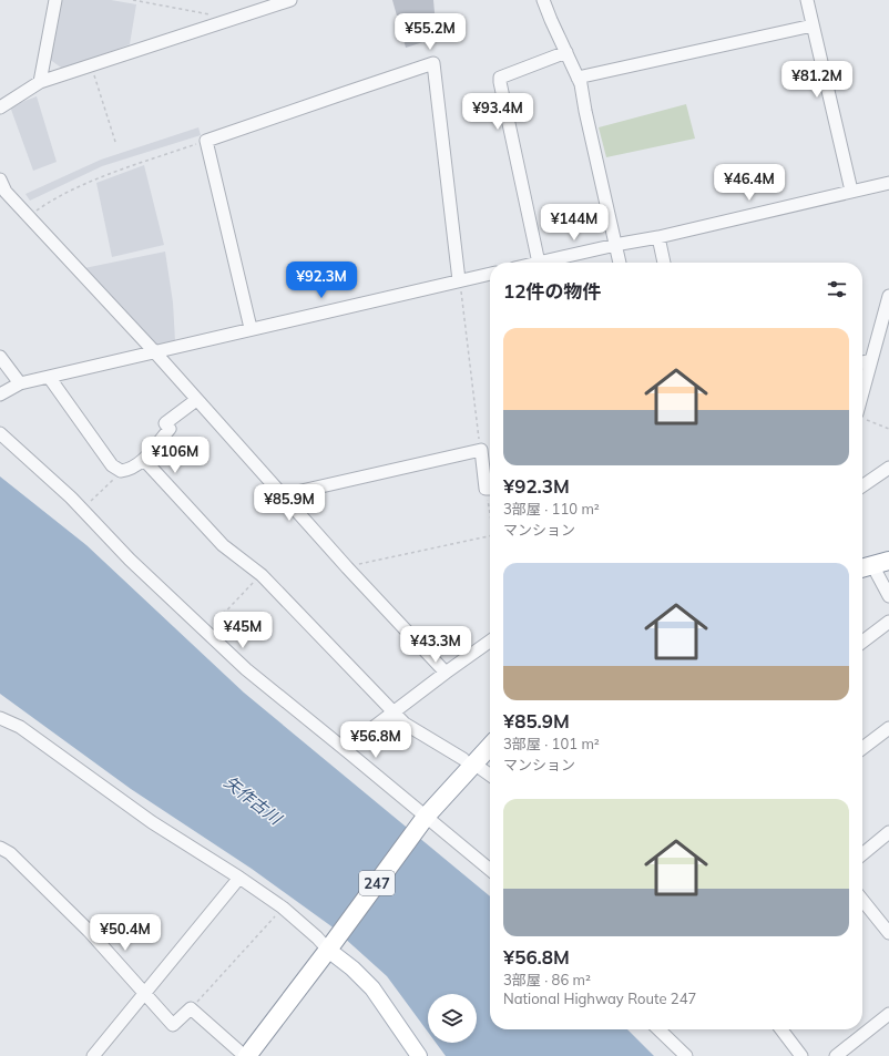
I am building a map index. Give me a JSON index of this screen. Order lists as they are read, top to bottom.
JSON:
{
  "streets": {
    "highway": ["247"]
  },
  "water": ["矢作古川"],
  "page": {
    "price": [
      "¥55.2M",
      "¥81.2M",
      "¥93.4M",
      "¥46.4M",
      "¥144M",
      "¥92.3M",
      "¥106M",
      "¥85.9M",
      "¥45M",
      "¥43.3M",
      "¥56.8M",
      "¥50.4M"
    ],
    "heading": "12件の物件",
    "list": [
      {
        "name": "¥92.3M",
        "note": "3部屋 · 110 m² · マンション"
      },
      {
        "name": "¥85.9M",
        "note": "3部屋 · 101 m² · マンション"
      },
      {
        "name": "¥56.8M",
        "note": "3部屋 · 86 m² · National Highway Route 247"
      }
    ]
  }
}
